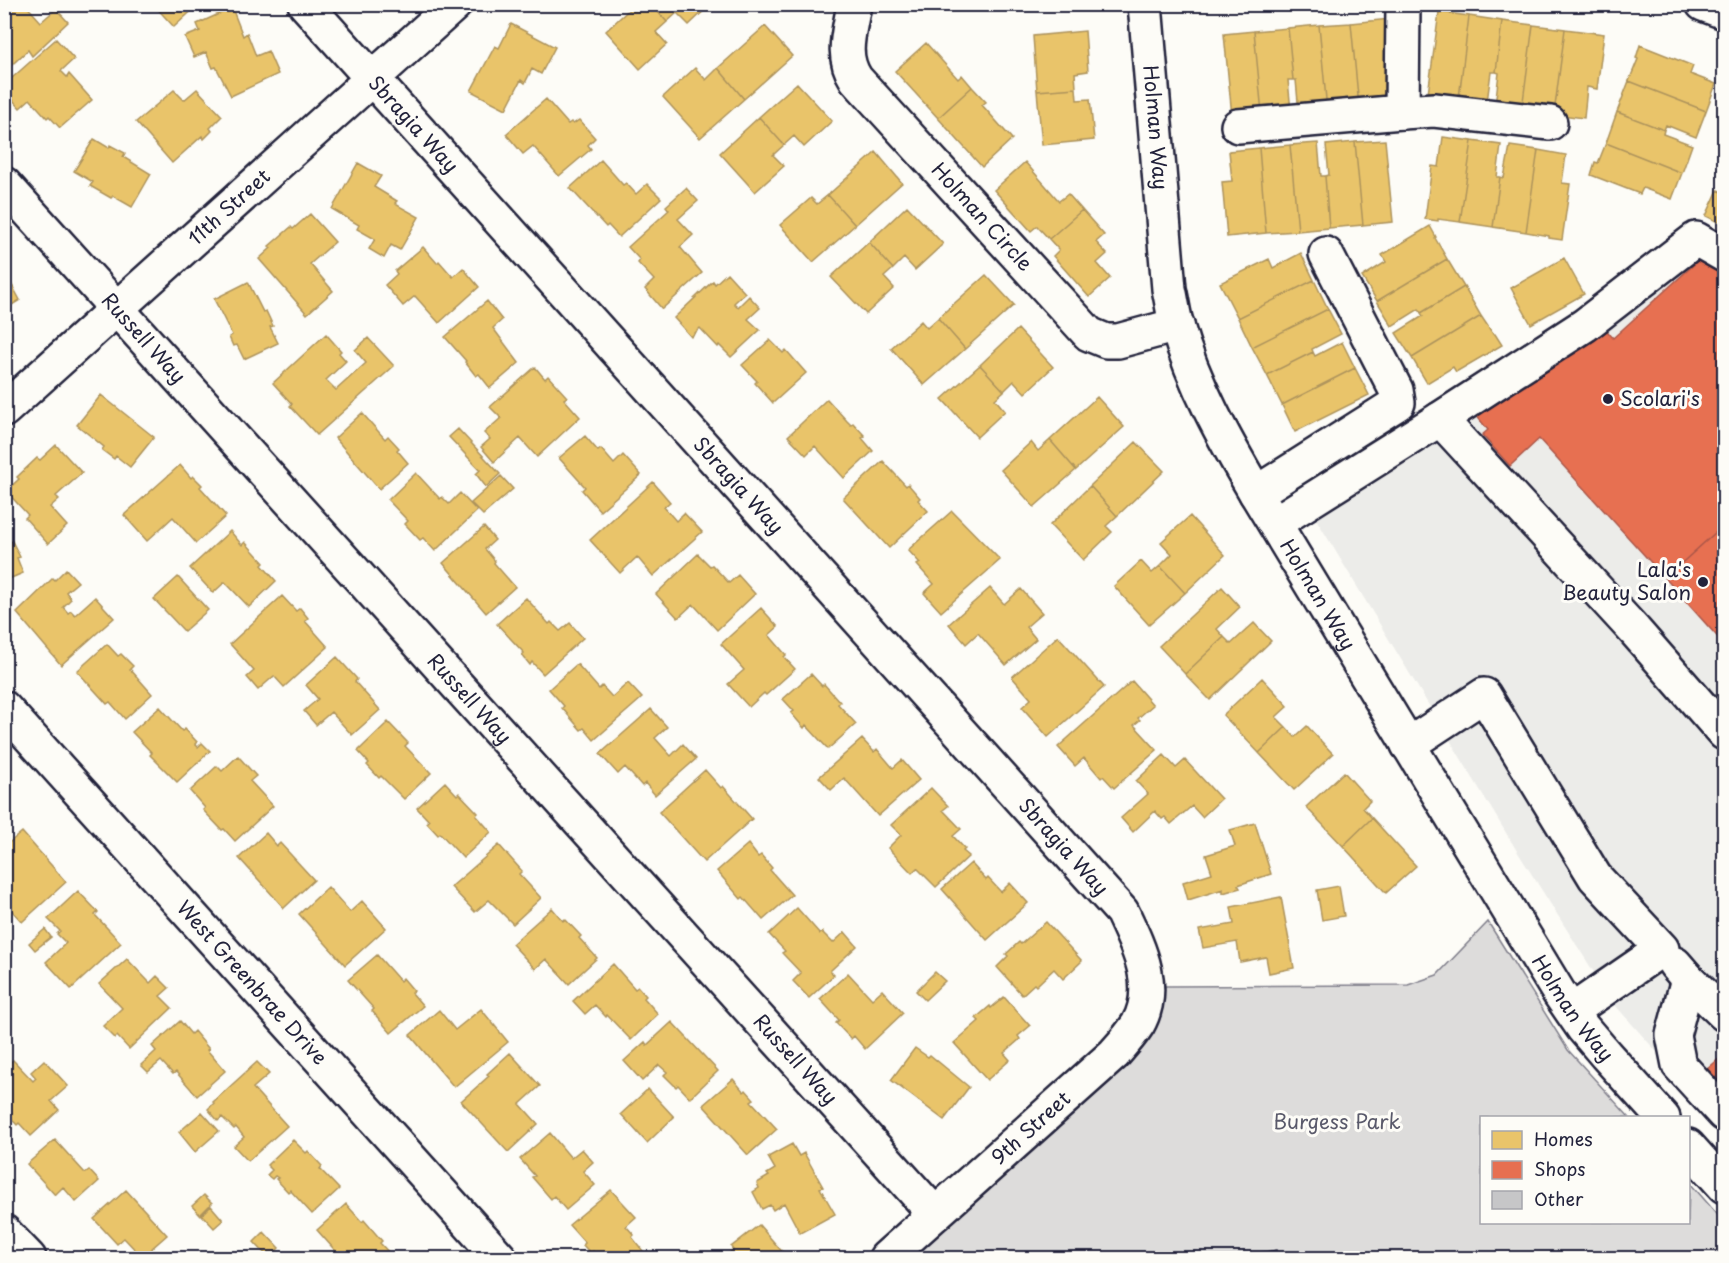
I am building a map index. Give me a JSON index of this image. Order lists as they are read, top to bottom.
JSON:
{
  "streets": {
    "street": [
      "Sbragia Way",
      "Holman Way",
      "11th Street",
      "Holman Circle",
      "Russell Way",
      "West Greenbrae Drive",
      "9th Street"
    ]
  },
  "crossings": [
    ["Sbragia Way", "11th Street"],
    ["Sbragia Way", "9th Street"],
    ["Holman Way", "Holman Circle"],
    ["11th Street", "Russell Way"],
    ["Russell Way", "9th Street"]
  ],
  "parks": ["Burgess Park"],
  "places": ["Scolari's", "Lala's Beauty Salon"],
  "legend": ["Homes", "Shops", "Other"]
}
